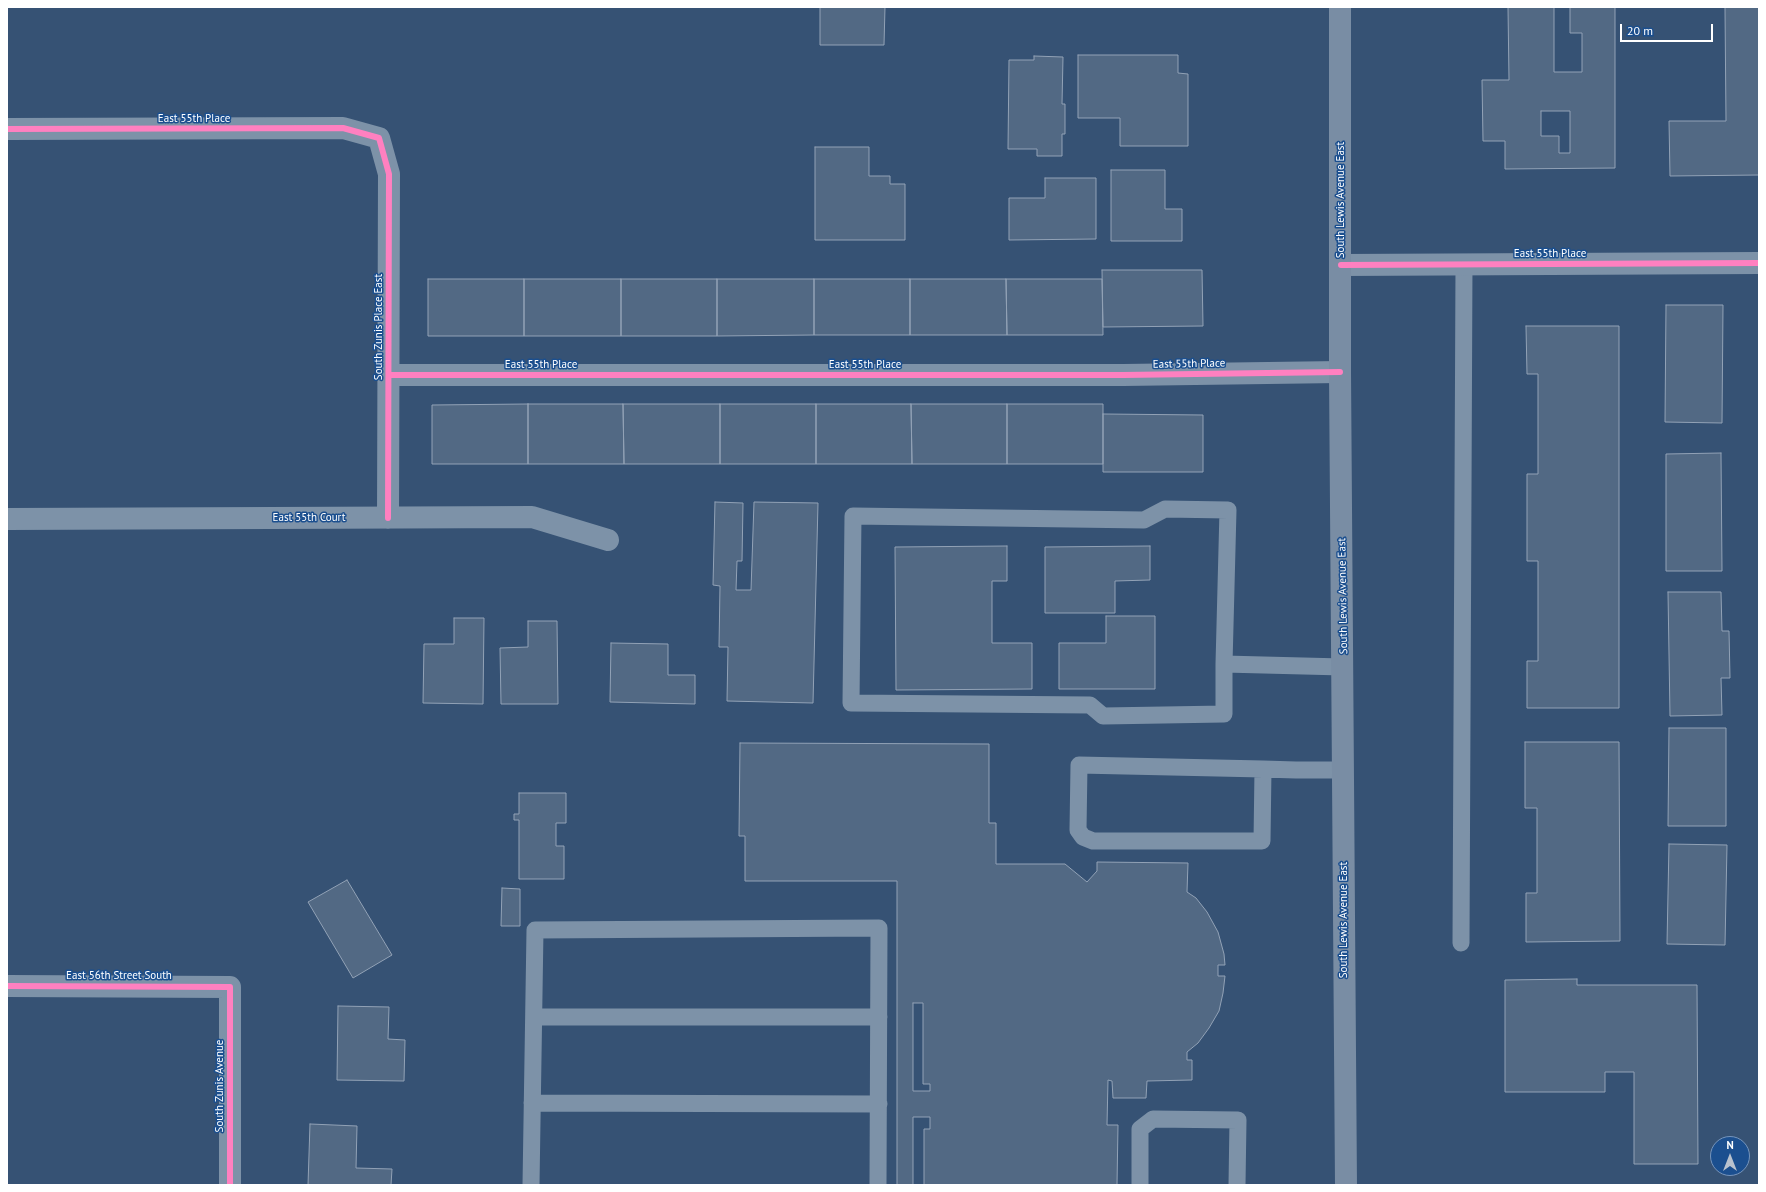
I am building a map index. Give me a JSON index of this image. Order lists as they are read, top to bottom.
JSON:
{
  "streets": {
    "main road": ["South Lewis Avenue East"],
    "street": [
      "East 55th Place",
      "South Zunis Place East",
      "East 55th Court",
      "East 56th Street South",
      "South Zunis Avenue"
    ]
  },
  "crossings": [
    ["East 55th Place", "South Lewis Avenue East"],
    ["East 55th Place", "South Zunis Place East"],
    ["South Zunis Place East", "East 55th Court"],
    ["East 56th Street South", "South Zunis Avenue"]
  ],
  "scale_bar": "20 m",
  "north": "top"
}
